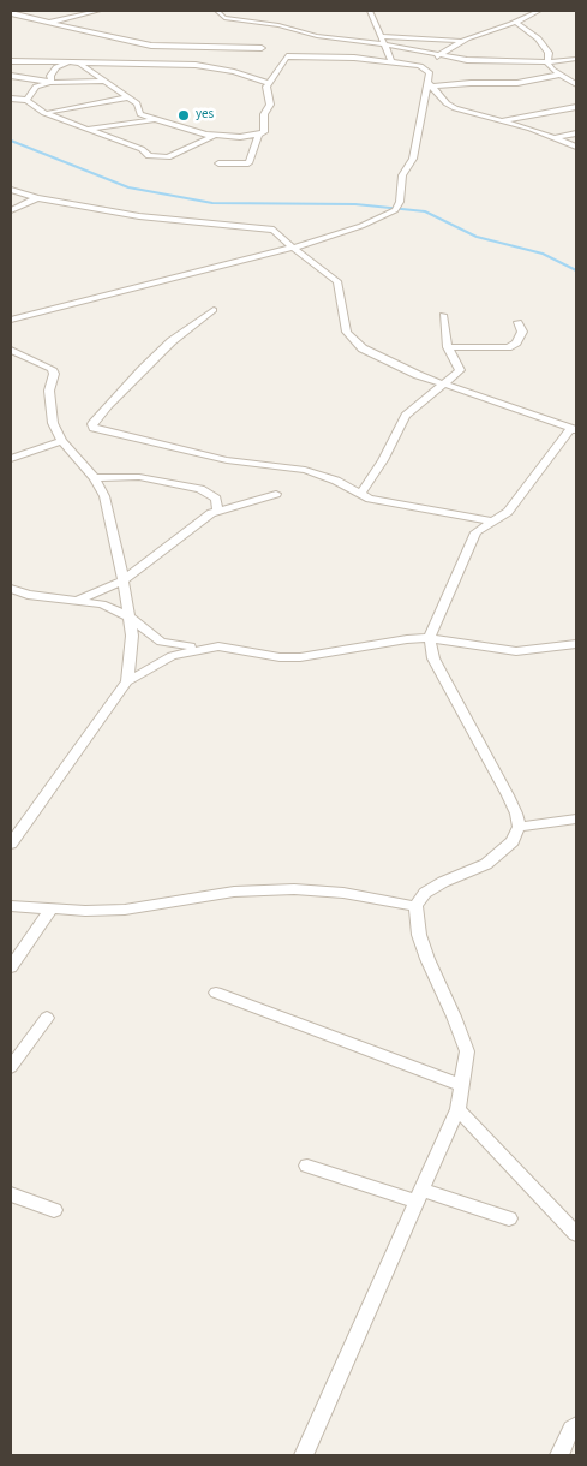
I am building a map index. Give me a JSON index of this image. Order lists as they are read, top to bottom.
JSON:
{
  "places": ["yes"]
}
